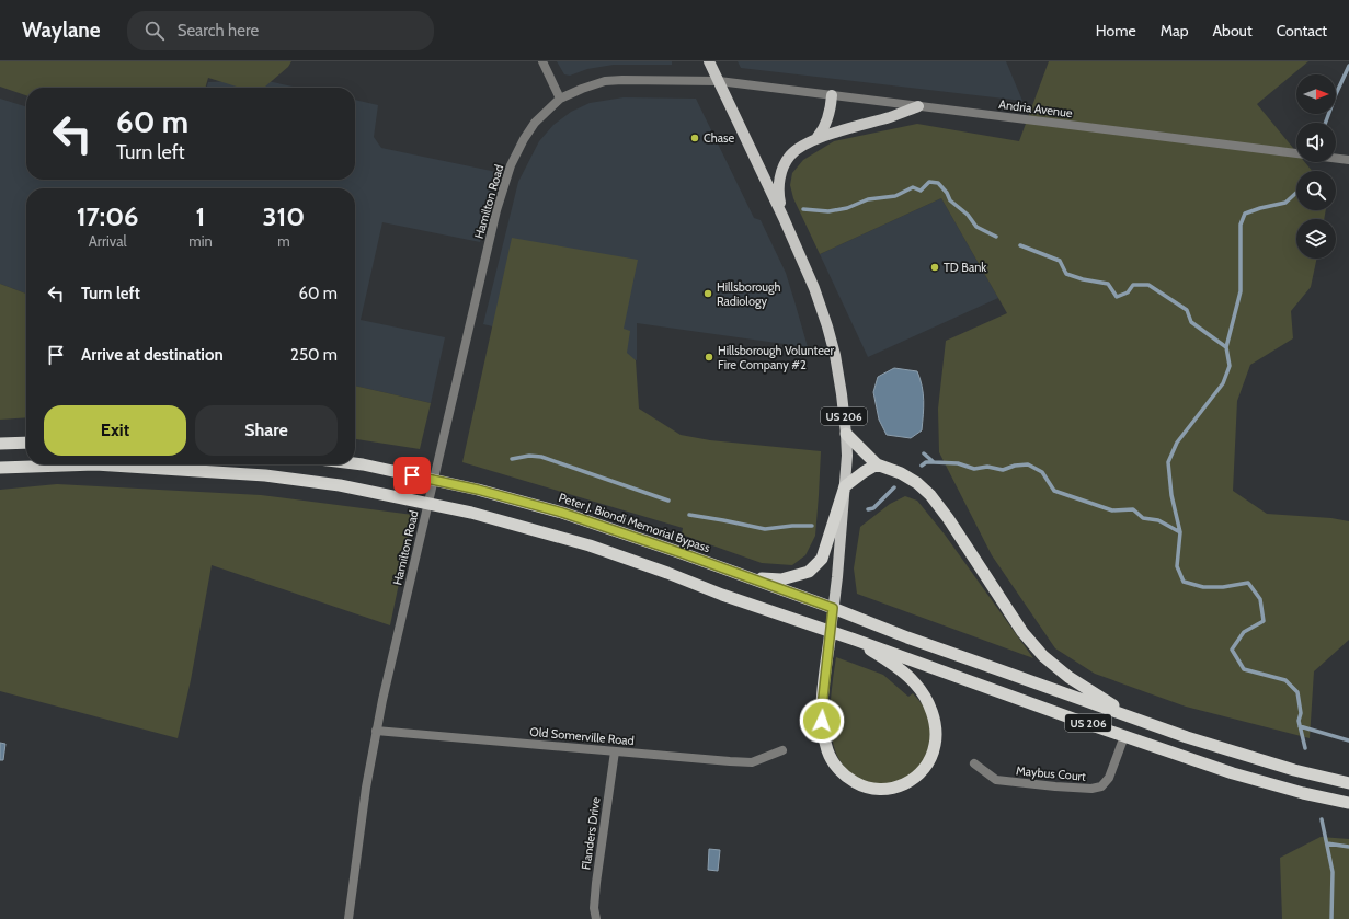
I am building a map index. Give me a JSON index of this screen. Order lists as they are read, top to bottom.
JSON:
{
  "streets": {
    "highway": ["US 206", "Peter J. Biondi Memorial Bypass"],
    "street": [
      "Andria Avenue",
      "Hamilton Road",
      "Old Somerville Road",
      "Maybus Court",
      "Flanders Drive"
    ]
  },
  "crossings": [
    ["Andria Avenue", "Hamilton Road"],
    ["Andria Avenue", "US 206"],
    ["Hamilton Road", "US 206"],
    ["Hamilton Road", "Old Somerville Road"],
    ["US 206", "Peter J. Biondi Memorial Bypass"],
    ["US 206", "Maybus Court"],
    ["Old Somerville Road", "Flanders Drive"]
  ],
  "places": [
    "Chase",
    "TD Bank",
    "Hillsborough Radiology",
    "Hillsborough Volunteer Fire Company #2"
  ],
  "north": "right",
  "page": {
    "header": "Waylane",
    "search": "Search here",
    "nav": [
      "Home",
      "Map",
      "About",
      "Contact"
    ],
    "turn": ["60 m", "Turn left"],
    "eta": [
      "17:06",
      "Arrival",
      "1",
      "min",
      "310",
      "m"
    ],
    "list": [
      {
        "name": "Turn left",
        "value": "60 m"
      },
      {
        "name": "Arrive at destination",
        "value": "250 m"
      }
    ],
    "buttons": ["Exit", "Share"]
  }
}
